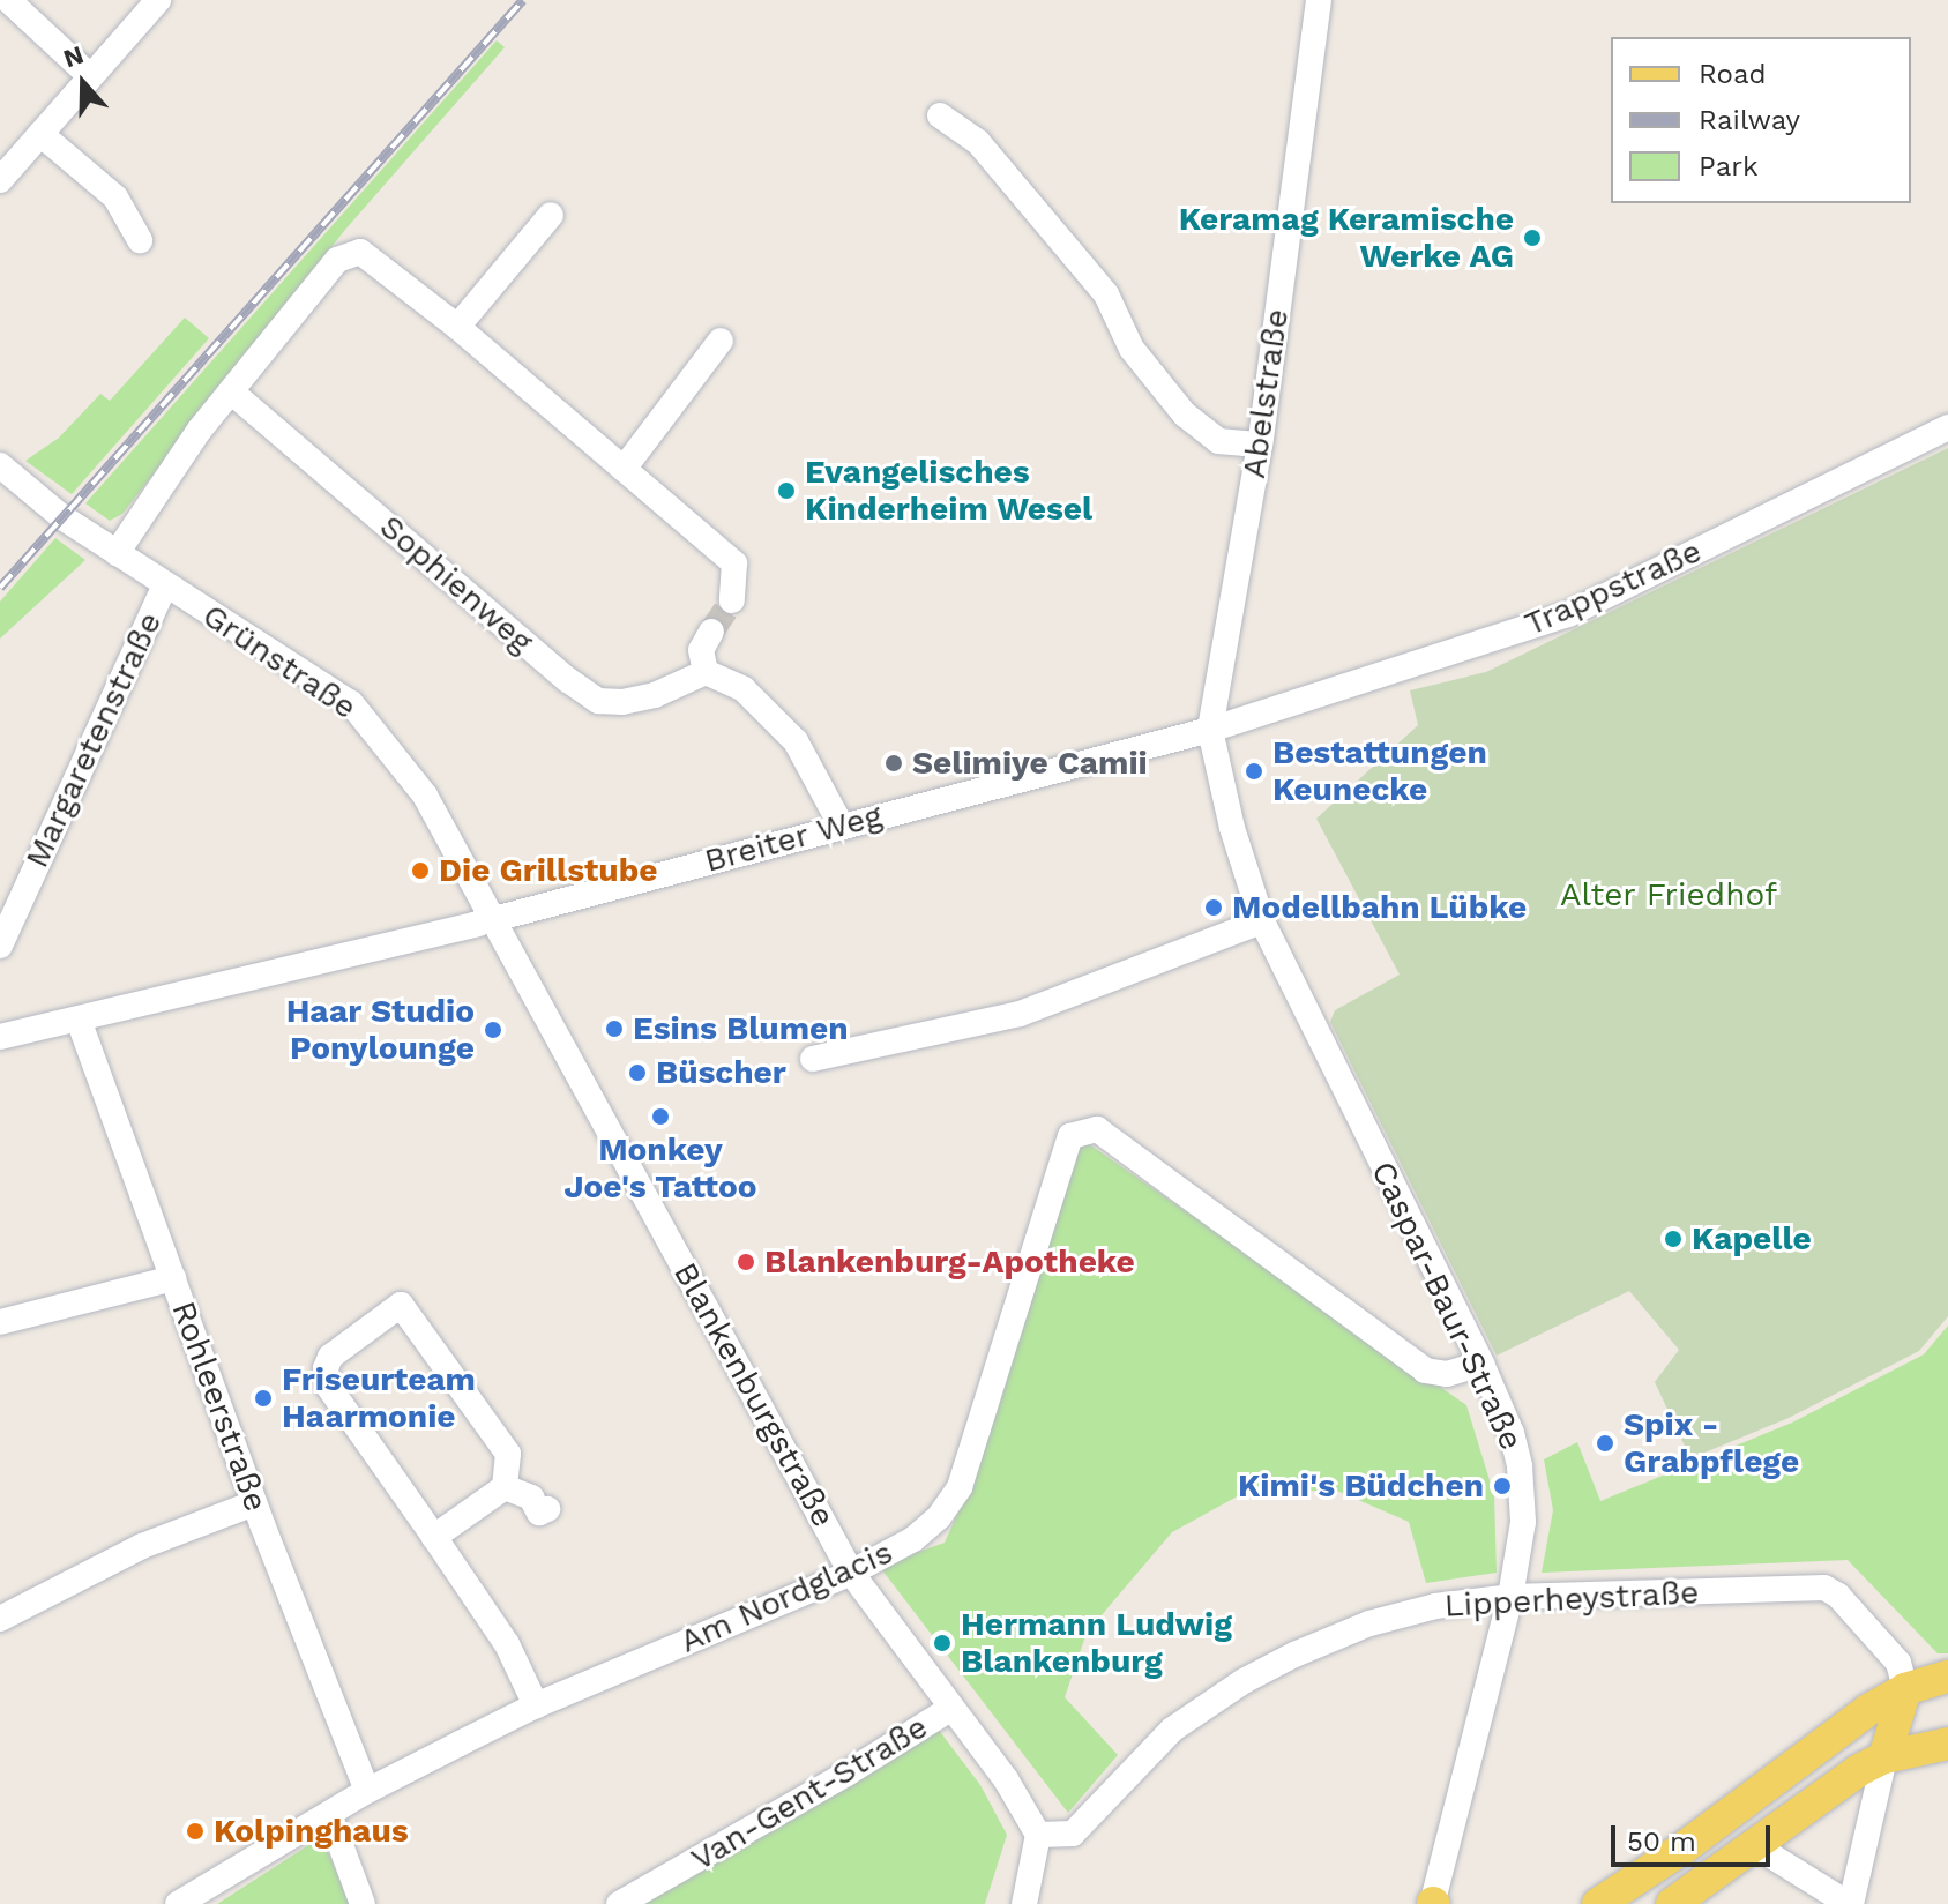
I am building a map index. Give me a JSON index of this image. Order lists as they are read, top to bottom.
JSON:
{
  "streets": {
    "street": [
      "Abelstraße",
      "Sophienweg",
      "Trappstraße",
      "Grünstraße",
      "Margaretenstraße",
      "Breiter Weg",
      "Caspar-Baur-Straße",
      "Blankenburgstraße",
      "Rohleerstraße",
      "Am Nordglacis",
      "Lipperheystraße",
      "Van-Gent-Straße"
    ]
  },
  "crossings": [
    ["Abelstraße", "Trappstraße"],
    ["Abelstraße", "Breiter Weg"],
    ["Abelstraße", "Caspar-Baur-Straße"],
    ["Trappstraße", "Breiter Weg"],
    ["Trappstraße", "Caspar-Baur-Straße"],
    ["Grünstraße", "Margaretenstraße"],
    ["Grünstraße", "Breiter Weg"],
    ["Grünstraße", "Blankenburgstraße"],
    ["Breiter Weg", "Caspar-Baur-Straße"],
    ["Breiter Weg", "Blankenburgstraße"],
    ["Breiter Weg", "Rohleerstraße"],
    ["Caspar-Baur-Straße", "Am Nordglacis"],
    ["Caspar-Baur-Straße", "Lipperheystraße"],
    ["Blankenburgstraße", "Am Nordglacis"],
    ["Blankenburgstraße", "Lipperheystraße"],
    ["Blankenburgstraße", "Van-Gent-Straße"],
    ["Rohleerstraße", "Am Nordglacis"]
  ],
  "parks": ["Alter Friedhof"],
  "places": [
    "Keramag Keramische Werke AG",
    "Evangelisches Kinderheim Wesel",
    "Selimiye Camii",
    "Bestattungen Keunecke",
    "Die Grillstube",
    "Modellbahn Lübke",
    "Esins Blumen",
    "Haar Studio Ponylounge",
    "Büscher",
    "Monkey Joe's Tattoo",
    "Kapelle",
    "Blankenburg-Apotheke",
    "Friseurteam Haarmonie",
    "Spix - Grabpflege",
    "Kimi's Büdchen",
    "Hermann Ludwig Blankenburg",
    "Kolpinghaus"
  ],
  "legend": ["Road", "Railway", "Park"],
  "scale_bar": "50 m",
  "north": "top"
}
